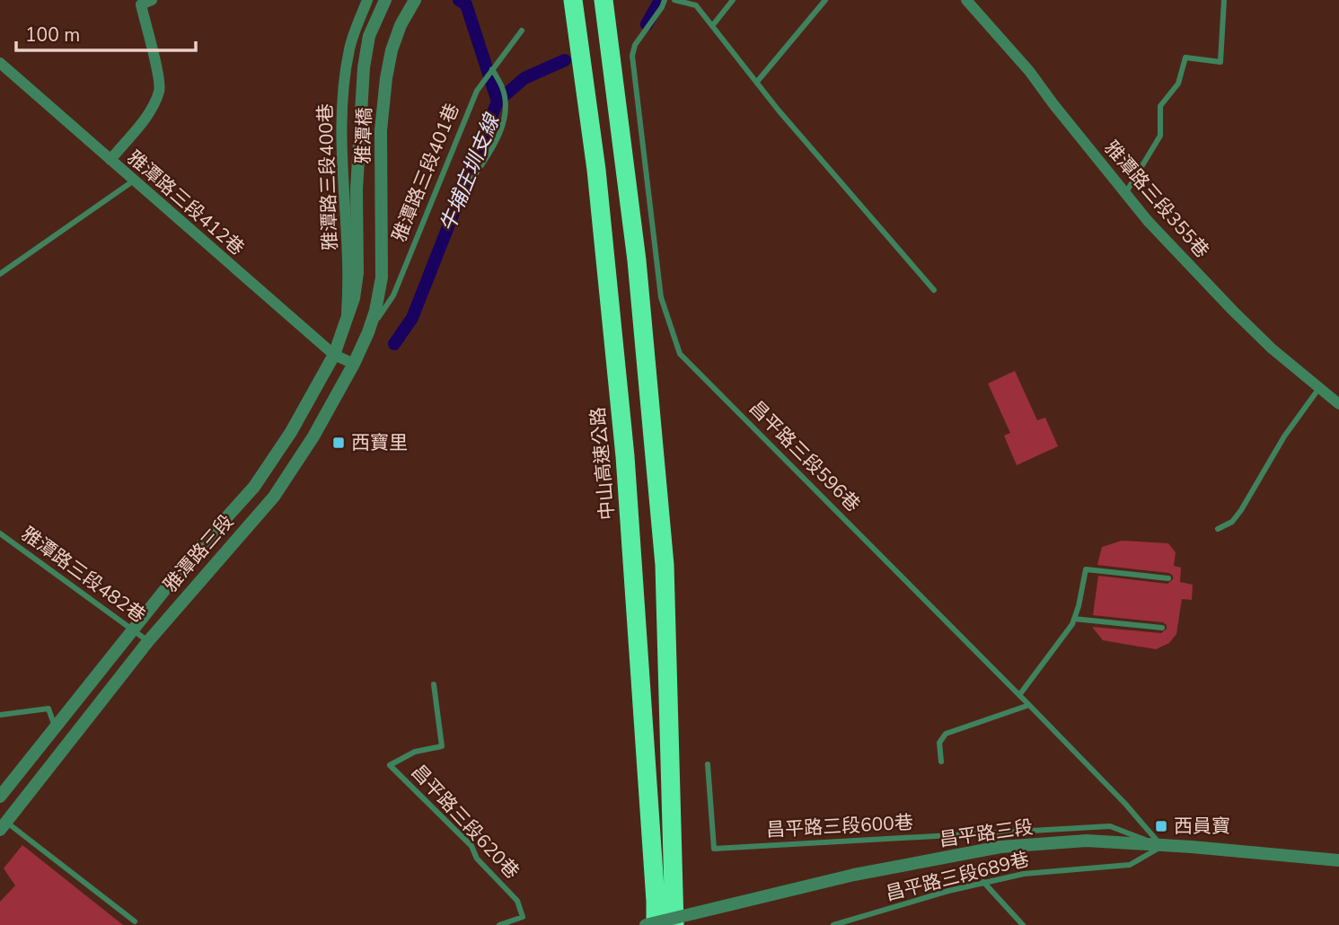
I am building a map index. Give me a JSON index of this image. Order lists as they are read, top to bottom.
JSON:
{
  "streets": {
    "highway": ["中山高速公路"],
    "street": [
      "雅潭橋",
      "雅潭路三段400巷",
      "雅潭路三段355巷",
      "雅潭路三段412巷",
      "雅潭路三段",
      "昌平路三段"
    ],
    "lane": [
      "雅潭路三段401巷",
      "昌平路三段596巷",
      "雅潭路三段482巷",
      "昌平路三段620巷",
      "昌平路三段600巷",
      "昌平路三段689巷"
    ]
  },
  "crossings": [
    ["雅潭橋", "雅潭路三段"],
    ["雅潭路三段401巷", "雅潭路三段"],
    ["雅潭路三段400巷", "雅潭路三段412巷"],
    ["雅潭路三段400巷", "雅潭路三段"],
    ["雅潭路三段412巷", "雅潭路三段"],
    ["昌平路三段596巷", "昌平路三段600巷"],
    ["昌平路三段596巷", "昌平路三段"],
    ["昌平路三段596巷", "昌平路三段689巷"],
    ["雅潭路三段", "雅潭路三段482巷"],
    ["昌平路三段600巷", "昌平路三段"],
    ["昌平路三段600巷", "昌平路三段689巷"],
    ["昌平路三段", "昌平路三段689巷"]
  ],
  "water": ["牛埔庄圳支線"],
  "places": {
    "transit": ["西寶里", "西員寶"]
  },
  "scale_bar": "100 m"
}
